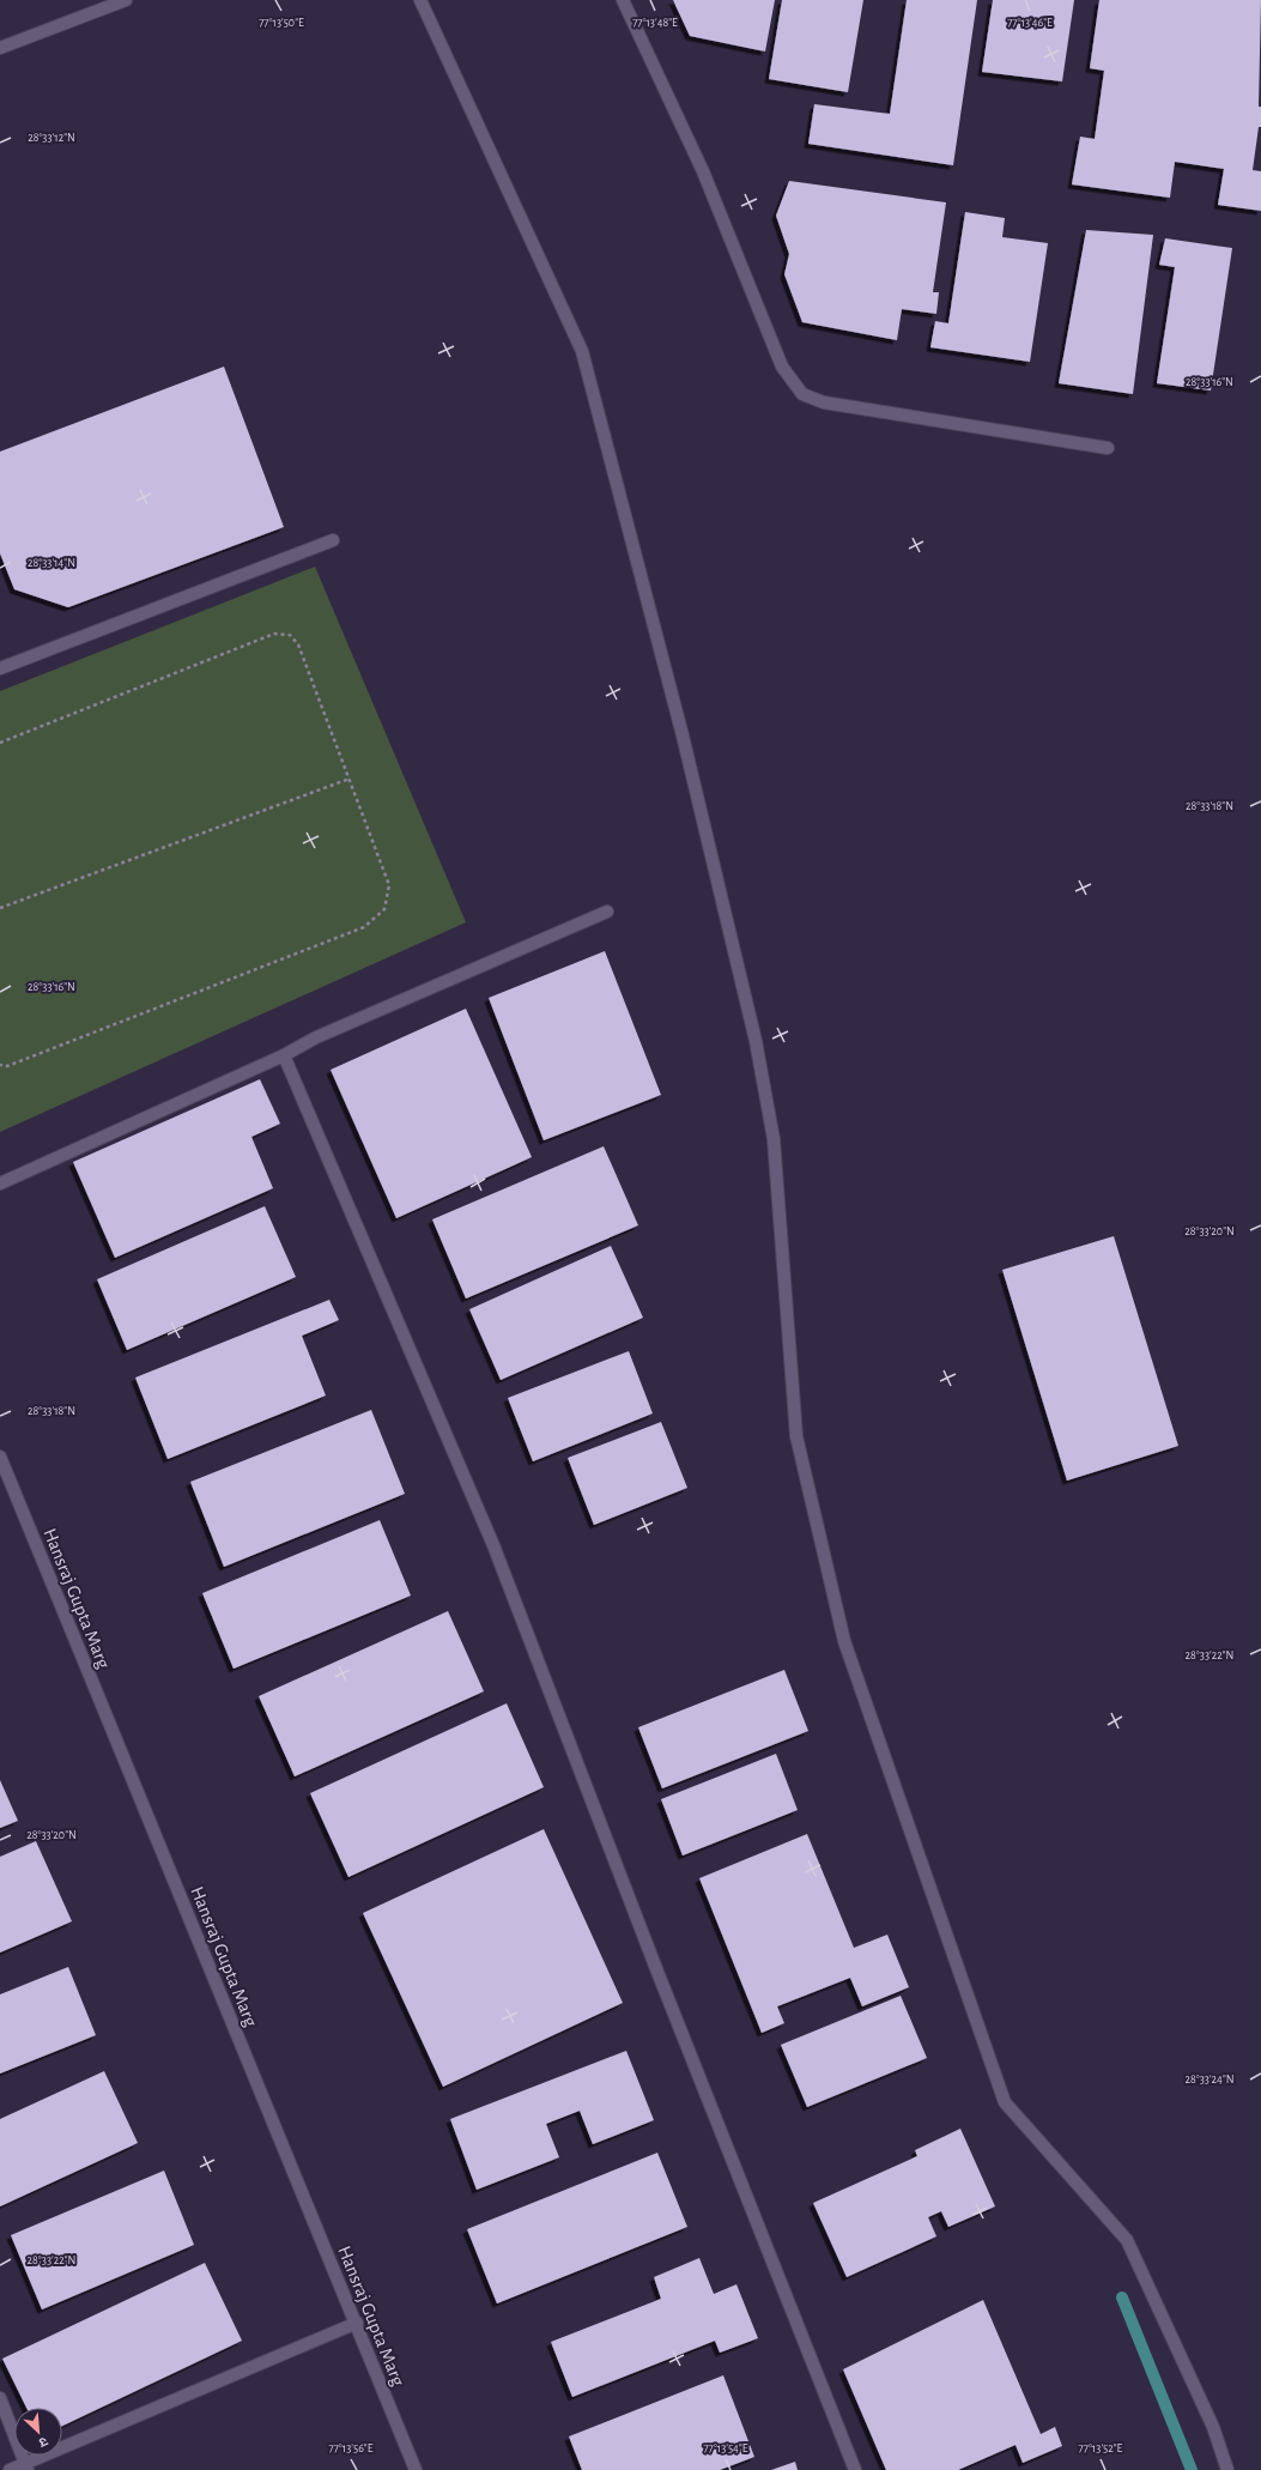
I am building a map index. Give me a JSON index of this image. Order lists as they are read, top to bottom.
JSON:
{
  "streets": {
    "street": ["Hansraj Gupta Marg"]
  },
  "north": "bottom right",
  "coordinates": [
    "77°13'50\"E",
    "77°13'46\"E",
    "77°13'48\"E",
    "28°33'12\"N",
    "28°33'16\"N",
    "28°33'14\"N",
    "28°33'18\"N",
    "28°33'20\"N",
    "28°33'22\"N",
    "28°33'24\"N",
    "77°13'56\"E",
    "77°13'54\"E",
    "77°13'52\"E"
  ]
}
